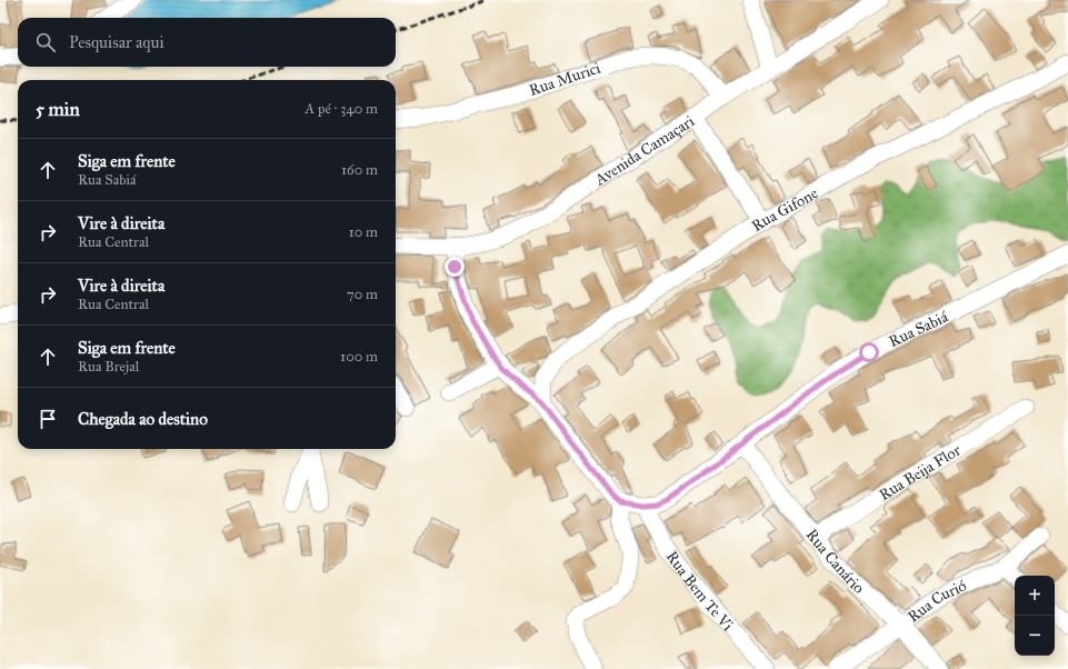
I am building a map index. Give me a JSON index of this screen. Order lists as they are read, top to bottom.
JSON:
{
  "streets": {
    "street": [
      "Rua Murici",
      "Avenida Camaçari",
      "Rua Gifone",
      "Rua Sabiá",
      "Rua Beija Flor",
      "Rua Canário",
      "Rua Bem Te Vi",
      "Rua Curió"
    ]
  },
  "crossings": [
    ["Rua Murici", "Avenida Camaçari"],
    ["Rua Sabiá", "Rua Canário"],
    ["Rua Sabiá", "Rua Bem Te Vi"],
    ["Rua Beija Flor", "Rua Canário"],
    ["Rua Canário", "Rua Curió"]
  ],
  "page": {
    "search": "Pesquisar aqui",
    "heading": ["5 min", "A pé · 340 m"],
    "list": [
      ["Siga em frente", "Rua Sabiá", "160 m"],
      ["Vire à direita", "Rua Central", "10 m"],
      ["Vire à direita", "Rua Central", "70 m"],
      ["Siga em frente", "Rua Brejal", "100 m"],
      "Chegada ao destino"
    ],
    "map_buttons": ["+", "−"]
  }
}
